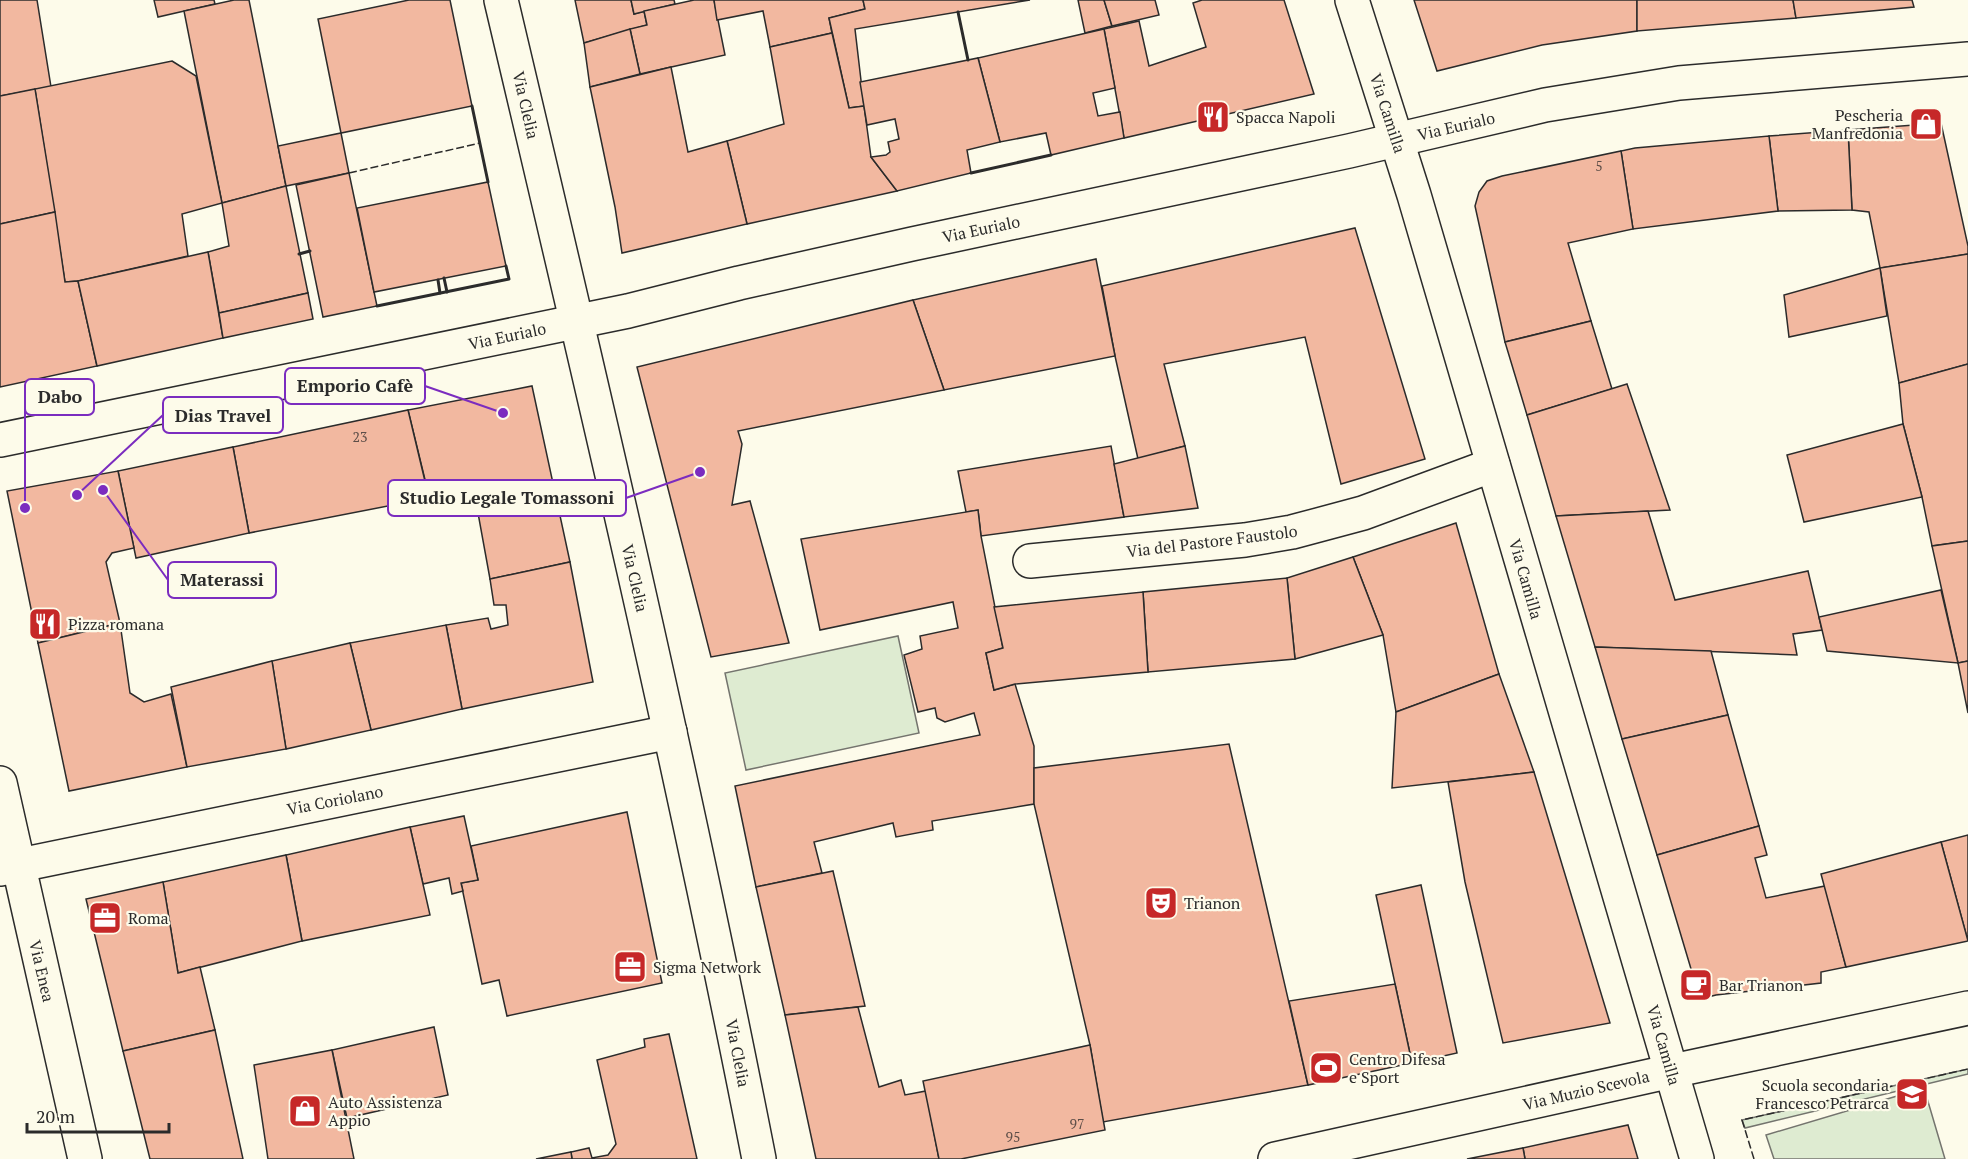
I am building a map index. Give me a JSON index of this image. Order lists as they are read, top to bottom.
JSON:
{
  "streets": {
    "street": [
      "Via Clelia",
      "Via Camilla",
      "Via Eurialo",
      "Via del Pastore Faustolo",
      "Via Coriolano",
      "Via Enea",
      "Via Muzio Scevola"
    ]
  },
  "crossings": [
    ["Via Clelia", "Via Eurialo"],
    ["Via Clelia", "Via Coriolano"],
    ["Via Camilla", "Via Eurialo"],
    ["Via Camilla", "Via del Pastore Faustolo"],
    ["Via Camilla", "Via Muzio Scevola"],
    ["Via Coriolano", "Via Enea"]
  ],
  "places": {
    "restaurant": ["Spacca Napoli", "Pizza romana"],
    "shop": ["Pescheria Manfredonia", "Auto Assistenza Appio"],
    "other": [
      "Emporio Cafè",
      "Studio Legale Tomassoni",
      "Materassi",
      "Dias Travel",
      "Dabo"
    ],
    "theatre": ["Trianon"],
    "office": ["Roma", "Sigma Network"],
    "cafe": ["Bar Trianon"],
    "sports": ["Centro Difesa e Sport"],
    "school or university": ["Scuola secondaria Francesco Petrarca"]
  },
  "house_numbers": [
    "5",
    "23",
    "97",
    "95"
  ],
  "scale_bar": "20 m"
}
